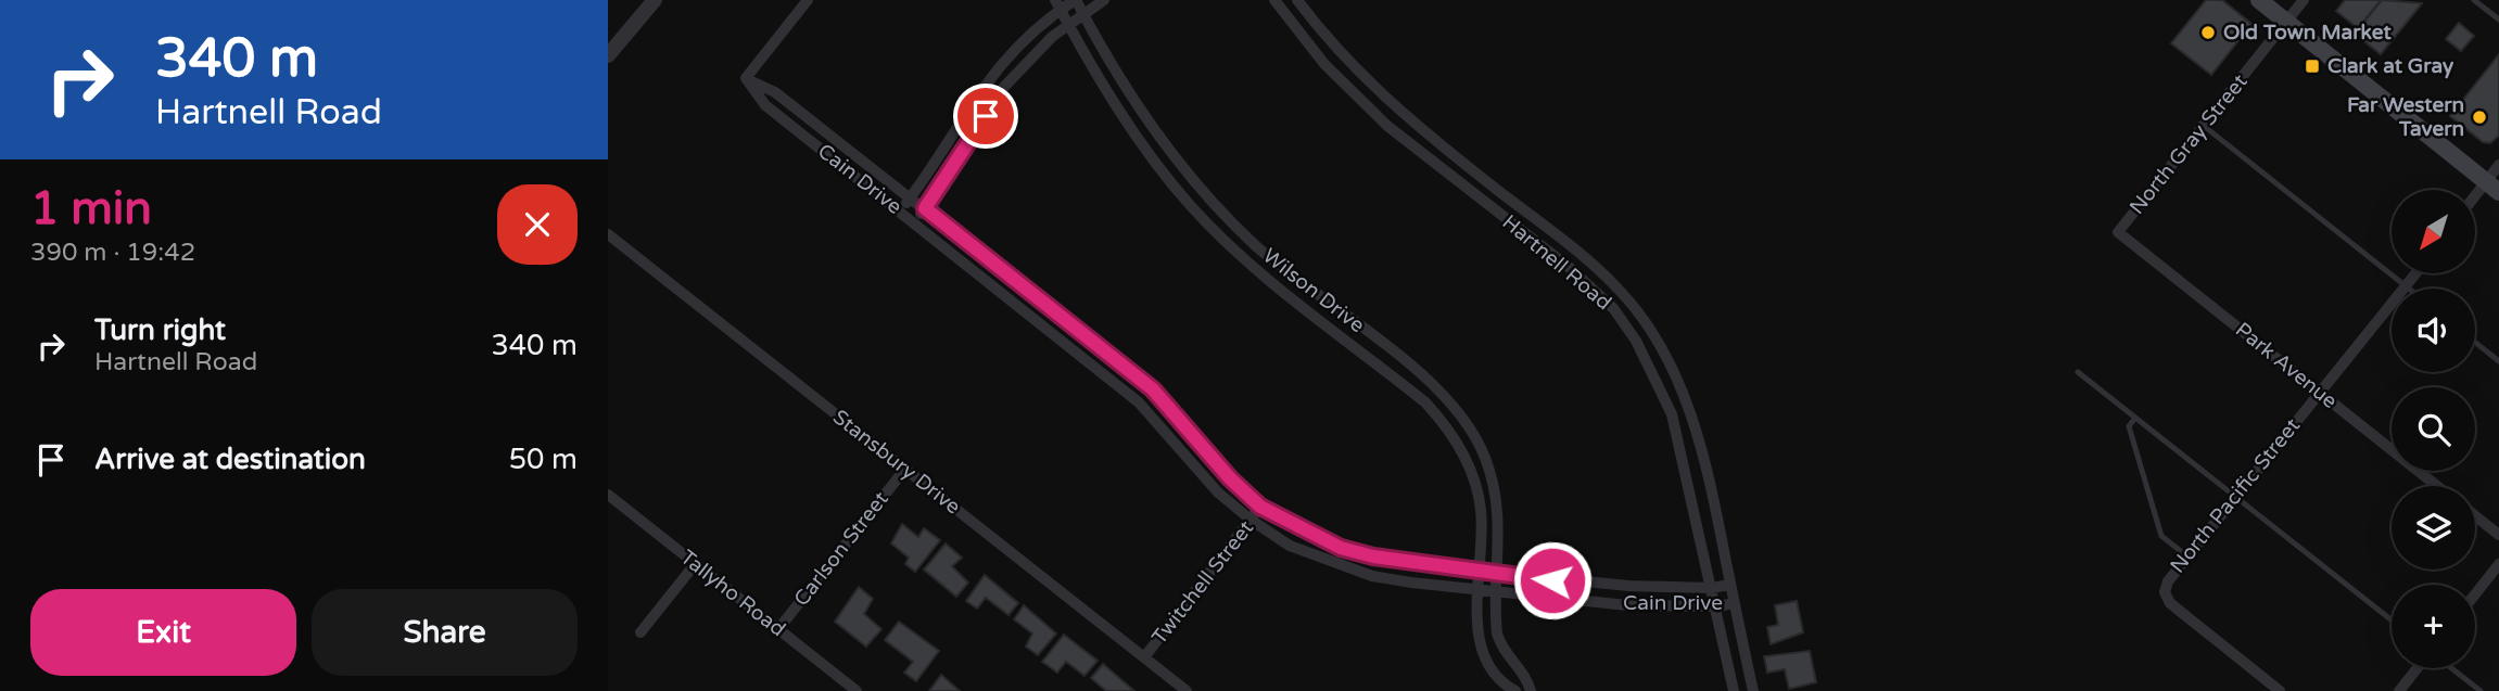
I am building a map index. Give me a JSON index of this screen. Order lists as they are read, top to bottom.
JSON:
{
  "streets": {
    "street": [
      "North Gray Street",
      "Cain Drive",
      "Hartnell Road",
      "Wilson Drive",
      "Park Avenue",
      "Stansbury Drive",
      "North Pacific Street",
      "Carlson Street",
      "Twitchell Street",
      "Tallyho Road"
    ]
  },
  "crossings": [
    ["North Gray Street", "Park Avenue"],
    ["Cain Drive", "Hartnell Road"],
    ["Cain Drive", "Wilson Drive"],
    ["Cain Drive", "Twitchell Street"],
    ["Park Avenue", "North Pacific Street"],
    ["Stansbury Drive", "Carlson Street"],
    ["Stansbury Drive", "Twitchell Street"],
    ["Carlson Street", "Tallyho Road"]
  ],
  "places": {
    "other": ["Old Town Market", "Far Western Tavern"],
    "transit": ["Clark at Gray"]
  },
  "north": "bottom left",
  "page": {
    "turn": ["340 m", "Hartnell Road"],
    "heading": ["1 min", "390 m · 19:42"],
    "map_buttons": "+",
    "list": [
      {
        "name": "Turn right",
        "note": "Hartnell Road",
        "value": "340 m"
      },
      {
        "name": "Arrive at destination",
        "value": "50 m"
      }
    ],
    "buttons": ["Exit", "Share"]
  }
}
